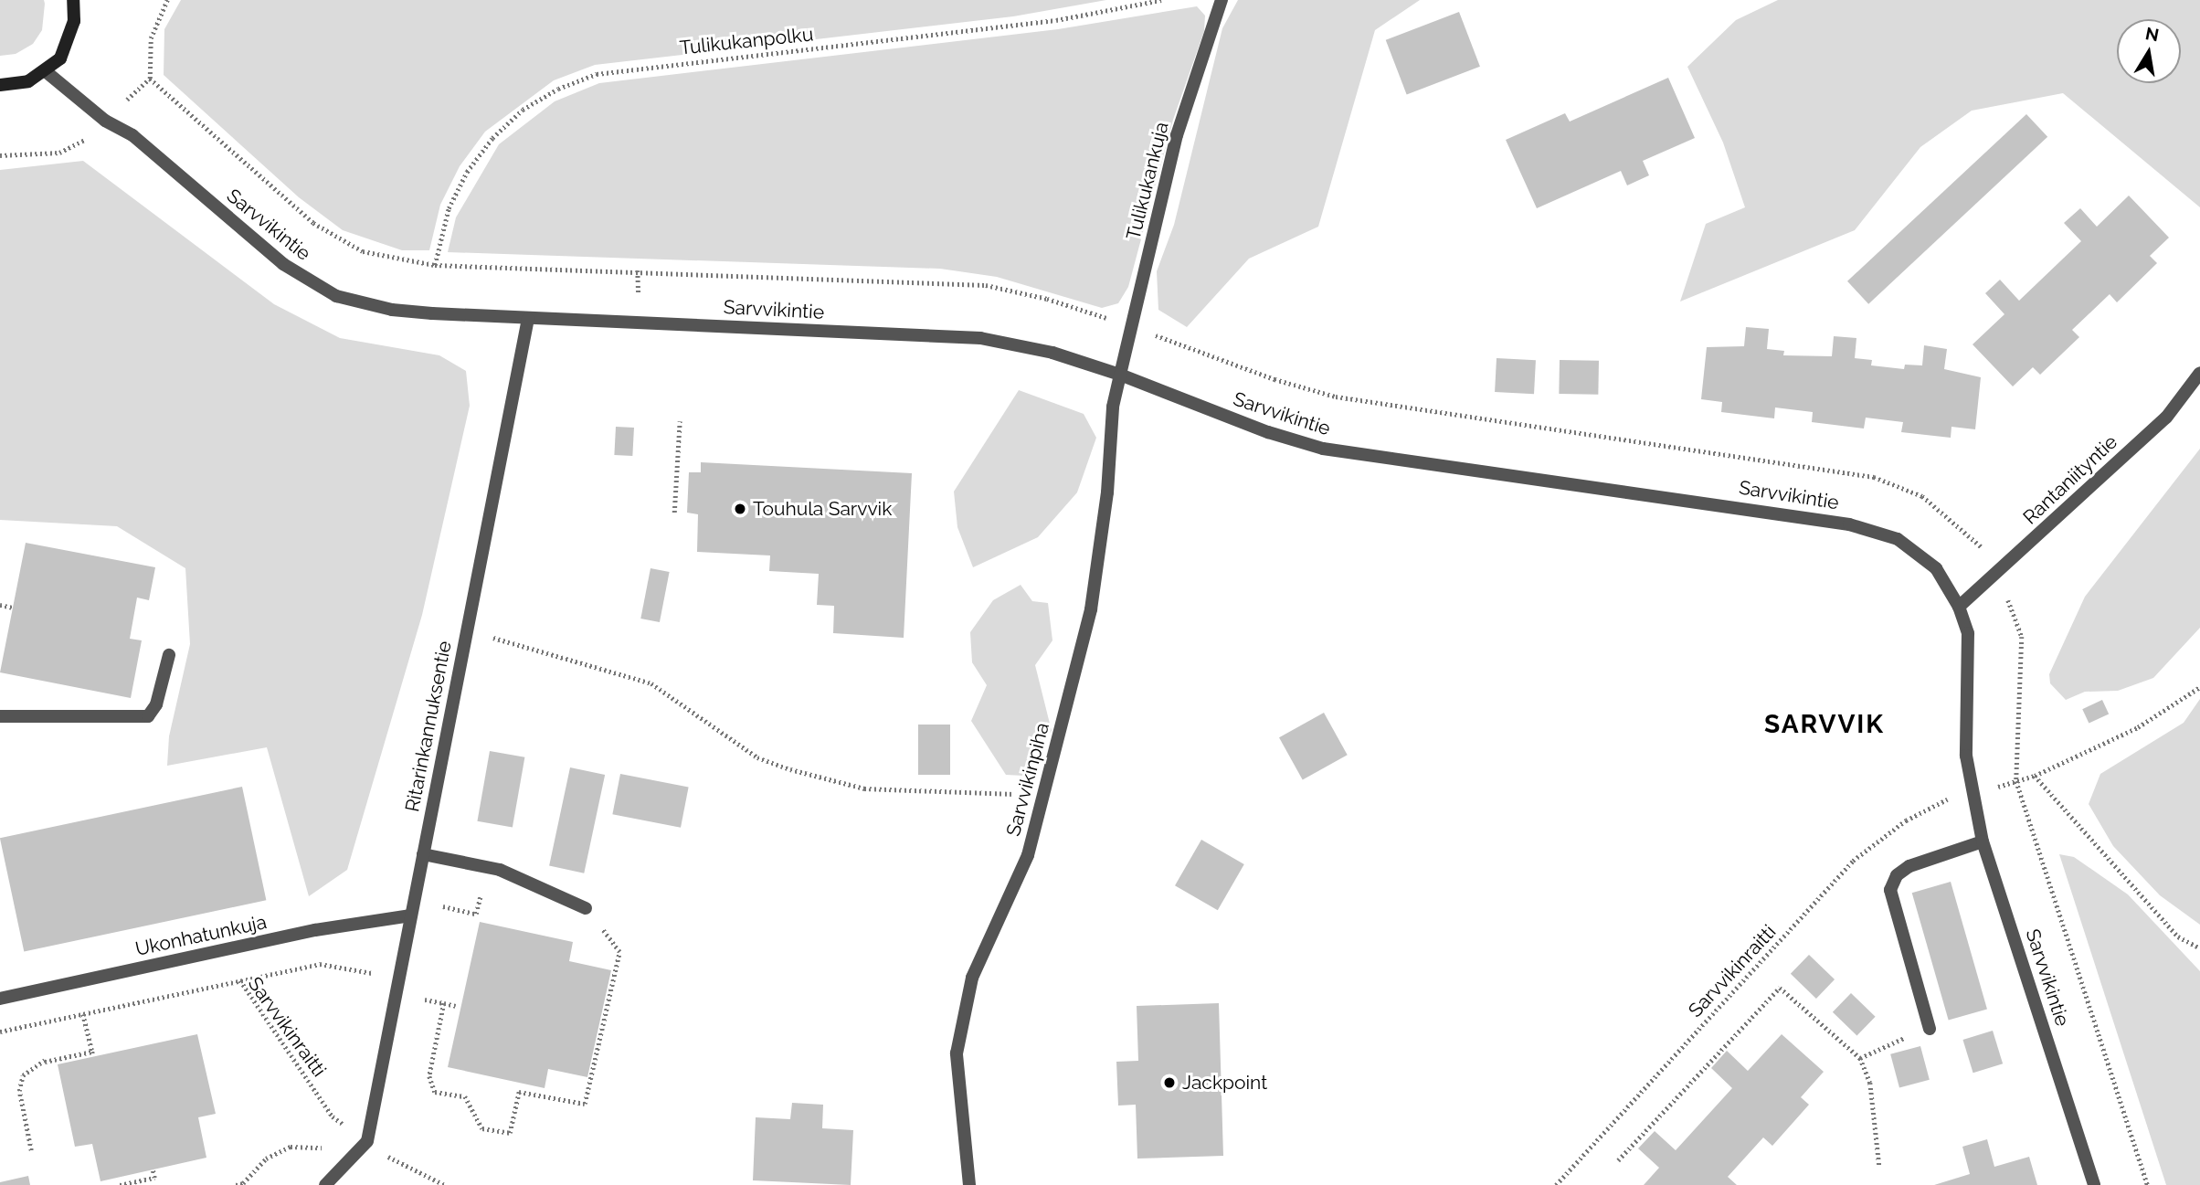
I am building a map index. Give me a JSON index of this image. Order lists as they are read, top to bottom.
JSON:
{
  "streets": {
    "street": [
      "Tulikukankuja",
      "Sarvvikintie",
      "Rantaniityntie",
      "Ritarinkannuksentie",
      "Sarvvikinpiha",
      "Ukonhatunkuja"
    ],
    "path": ["Tulikukanpolku", "Sarvvikinraitti"]
  },
  "crossings": [
    ["Tulikukankuja", "Sarvvikintie"],
    ["Tulikukankuja", "Sarvvikinpiha"],
    ["Sarvvikintie", "Rantaniityntie"],
    ["Sarvvikintie", "Ritarinkannuksentie"],
    ["Sarvvikintie", "Sarvvikinpiha"],
    ["Ritarinkannuksentie", "Ukonhatunkuja"],
    ["Ritarinkannuksentie", "Sarvvikinraitti"]
  ],
  "districts": ["SARVVIK"],
  "places": ["Touhula Sarvvik", "Jackpoint"],
  "north": "top"
}
